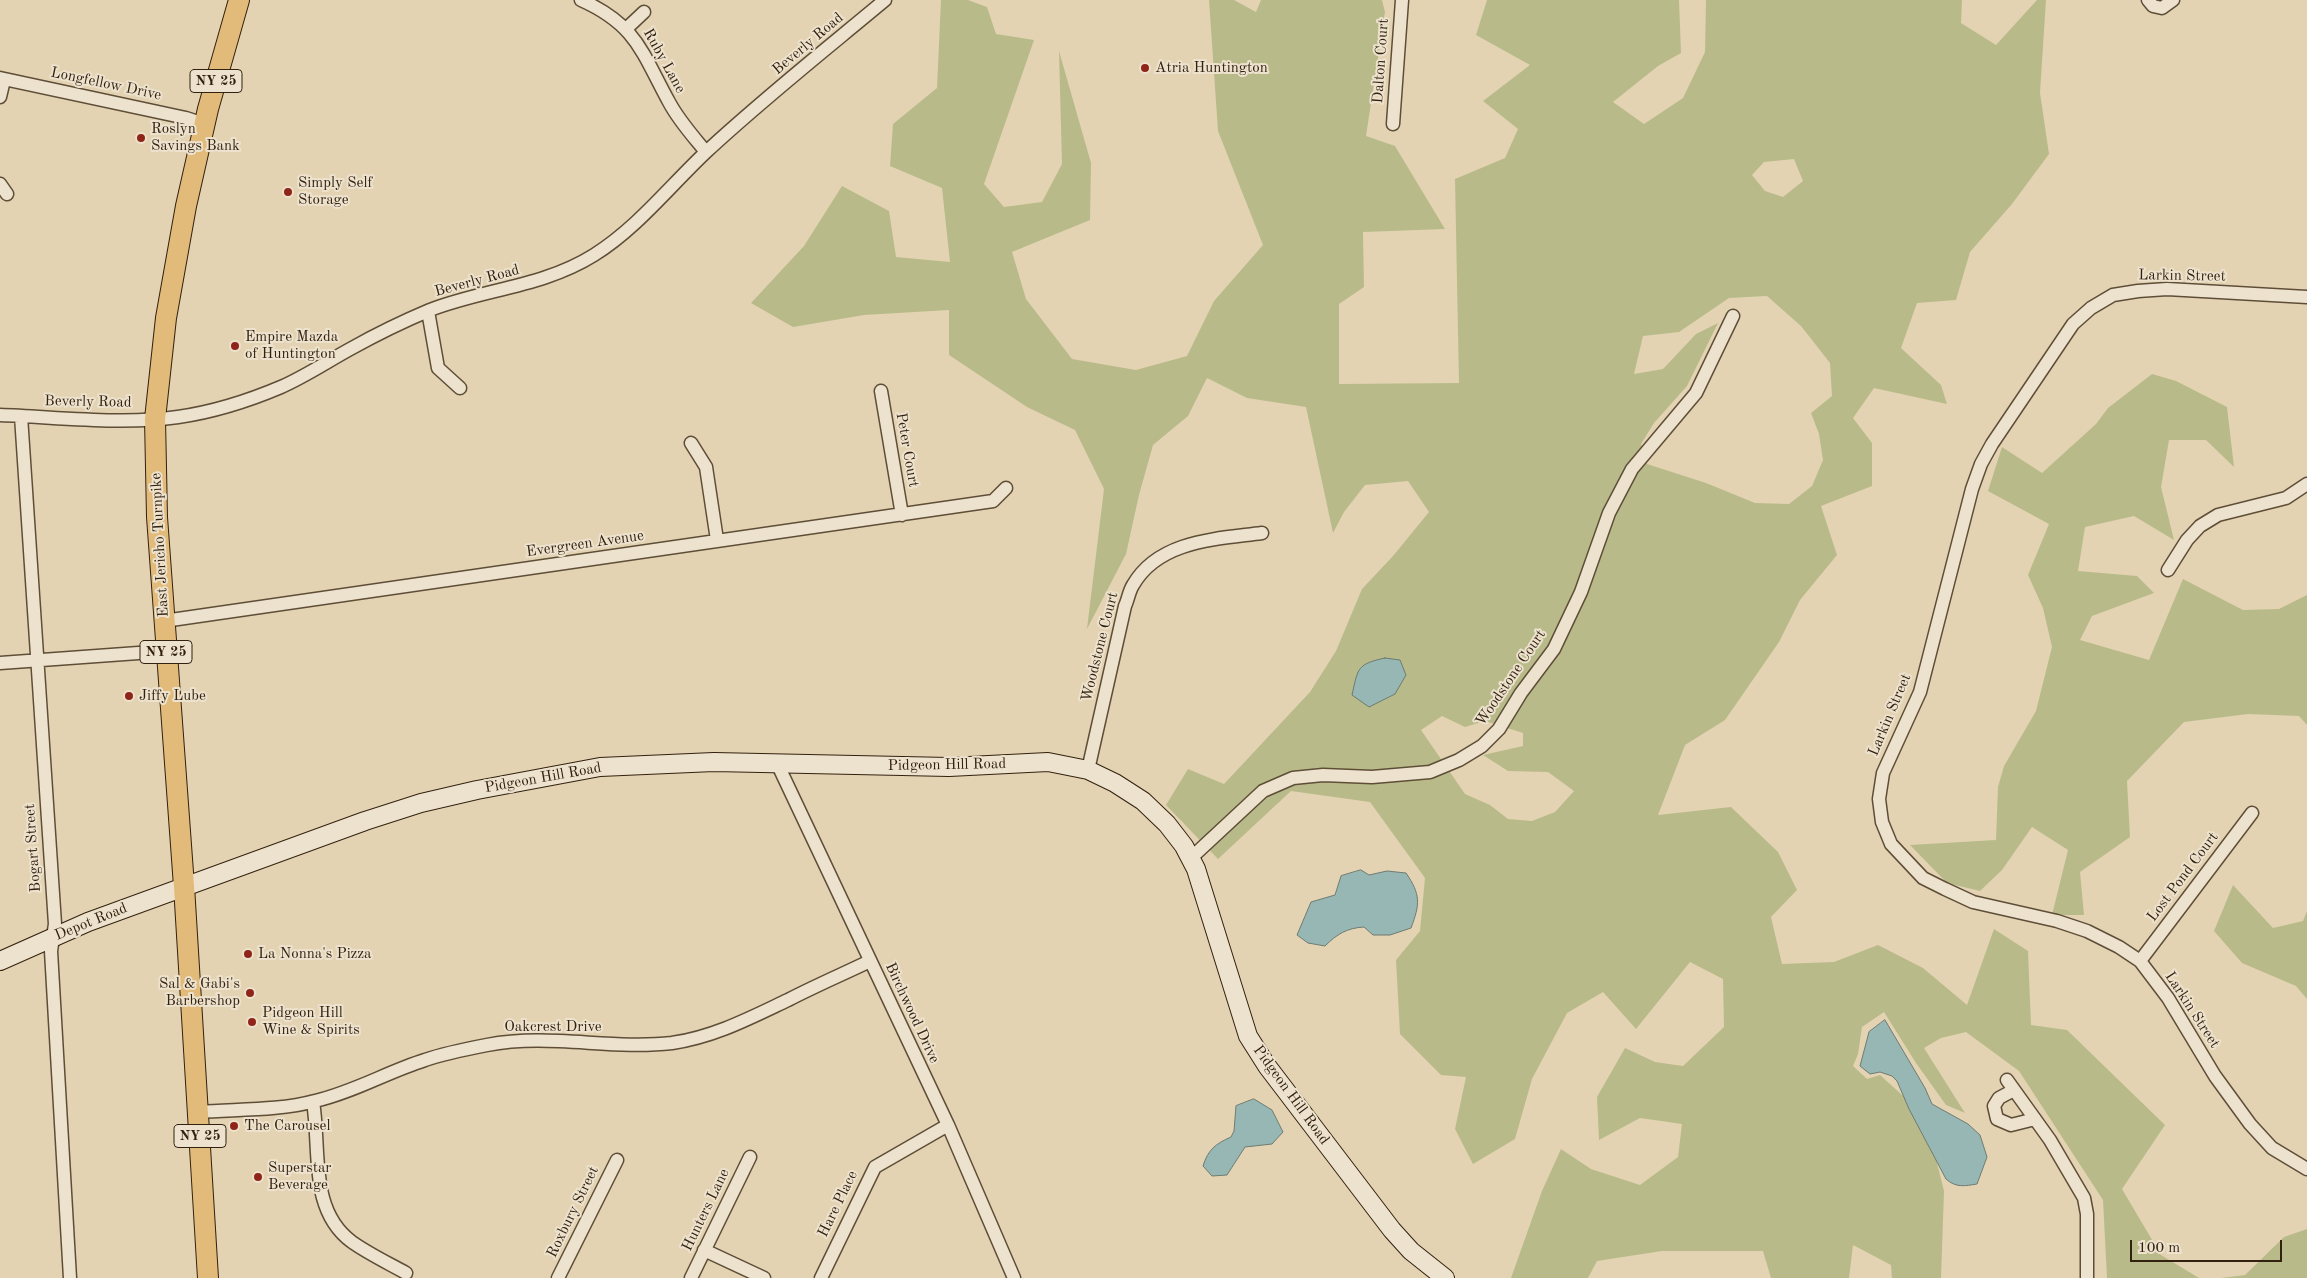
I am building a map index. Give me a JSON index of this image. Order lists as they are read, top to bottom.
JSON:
{
  "streets": {
    "main road": ["NY 25", "East Jericho Turnpike"],
    "street": [
      "Beverly Road",
      "Ruby Lane",
      "Dalton Court",
      "Longfellow Drive",
      "Larkin Street",
      "Peter Court",
      "Evergreen Avenue",
      "Woodstone Court",
      "Pidgeon Hill Road",
      "Bogart Street",
      "Lost Pond Court",
      "Depot Road",
      "Birchwood Drive",
      "Oakcrest Drive",
      "Hare Place",
      "Hunters Lane",
      "Roxbury Street"
    ]
  },
  "crossings": [
    ["Beverly Road", "Ruby Lane"],
    ["Beverly Road", "East Jericho Turnpike"],
    ["Beverly Road", "Bogart Street"],
    ["Longfellow Drive", "East Jericho Turnpike"],
    ["Larkin Street", "Lost Pond Court"],
    ["Peter Court", "Evergreen Avenue"],
    ["Evergreen Avenue", "East Jericho Turnpike"],
    ["East Jericho Turnpike", "Pidgeon Hill Road"],
    ["East Jericho Turnpike", "Depot Road"],
    ["East Jericho Turnpike", "Oakcrest Drive"],
    ["Woodstone Court", "Pidgeon Hill Road"],
    ["Pidgeon Hill Road", "Depot Road"],
    ["Pidgeon Hill Road", "Birchwood Drive"],
    ["Bogart Street", "Depot Road"],
    ["Birchwood Drive", "Oakcrest Drive"],
    ["Birchwood Drive", "Hare Place"]
  ],
  "places": [
    "Atria Huntington",
    "Roslyn Savings Bank",
    "Simply Self Storage",
    "Empire Mazda of Huntington",
    "Jiffy Lube",
    "La Nonna's Pizza",
    "Sal & Gabi's Barbershop",
    "Pidgeon Hill Wine & Spirits",
    "The Carousel",
    "Superstar Beverage"
  ],
  "scale_bar": "100 m"
}
